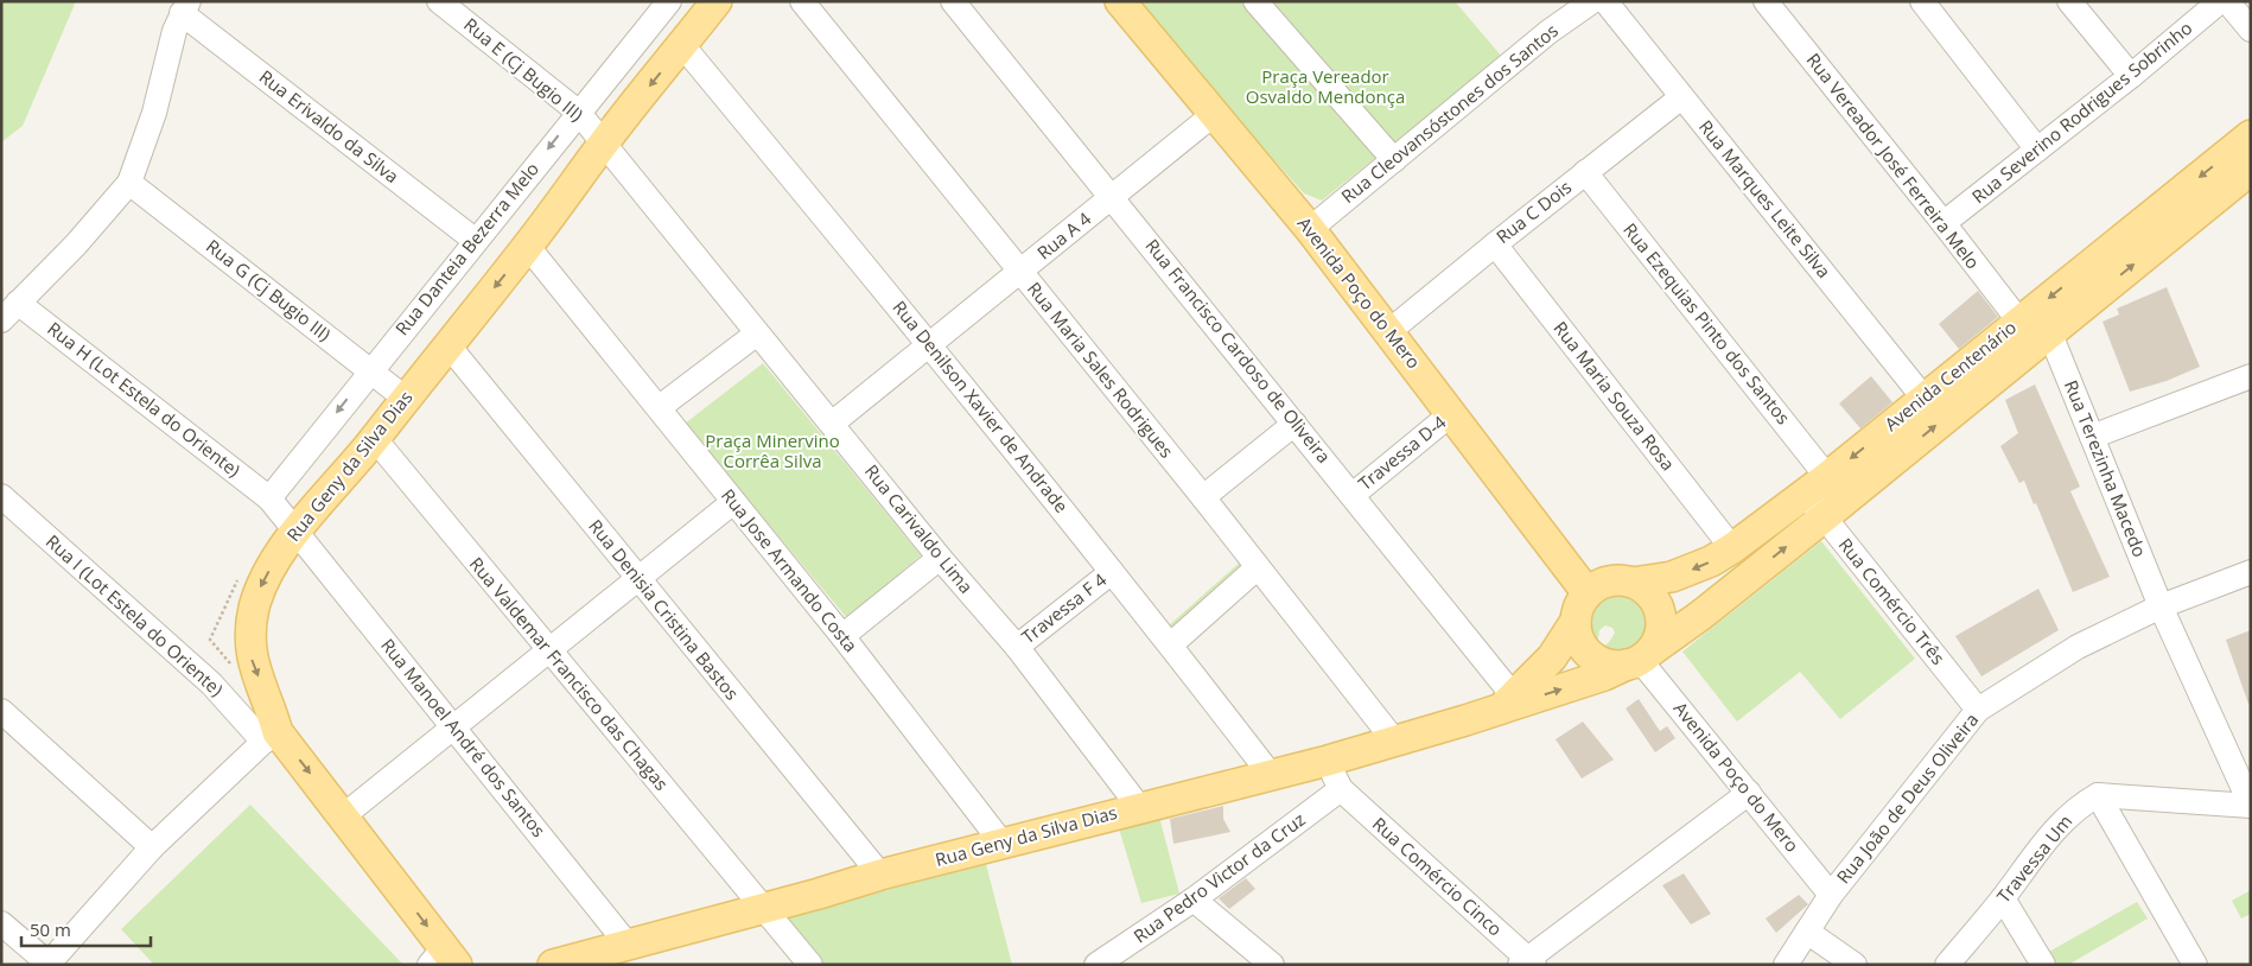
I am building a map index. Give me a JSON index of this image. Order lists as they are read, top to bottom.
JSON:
{
  "streets": {
    "main road": ["Avenida Poço do Mero", "Avenida Centenário", "Rua Geny da Silva Dias"],
    "street": [
      "Rua E (Cj Bugio III)",
      "Rua Severino Rodrigues Sobrinho",
      "Rua Cleovansóstones dos Santos",
      "Rua Erivaldo da Silva",
      "Rua Vereador José Ferreira Melo",
      "Rua Marques Leite Silva",
      "Rua C Dois",
      "Rua A 4",
      "Rua Danteia Bezerra Melo",
      "Rua G (Cj Bugio III)",
      "Rua Ezequias Pinto dos Santos",
      "Rua Francisco Cardoso de Oliveira",
      "Rua Maria Sales Rodrigues",
      "Rua Maria Souza Rosa",
      "Rua H (Lot Estela do Oriente)",
      "Rua Denilson Xavier de Andrade",
      "Travessa D-4",
      "Rua Terezinha Macedo",
      "Rua Carivaldo Lima",
      "Rua Jose Armando Costa",
      "Rua Comércio Três",
      "Travessa F 4",
      "Rua Denisia Cristina Bastos",
      "Rua I (Lot Estela do Oriente)",
      "Rua Valdemar Francisco das Chagas",
      "Rua Manoel André dos Santos",
      "Rua João de Deus Oliveira",
      "Travessa Um",
      "Rua Comércio Cinco",
      "Rua Pedro Victor da Cruz"
    ]
  },
  "crossings": [
    ["Rua E (Cj Bugio III)", "Rua Danteia Bezerra Melo"],
    ["Rua E (Cj Bugio III)", "Rua Geny da Silva Dias"],
    ["Rua E (Cj Bugio III)", "Rua Carivaldo Lima"],
    ["Rua Severino Rodrigues Sobrinho", "Rua Vereador José Ferreira Melo"],
    ["Rua Cleovansóstones dos Santos", "Avenida Poço do Mero"],
    ["Rua Erivaldo da Silva", "Rua Danteia Bezerra Melo"],
    ["Rua Vereador José Ferreira Melo", "Avenida Centenário"],
    ["Rua Marques Leite Silva", "Rua C Dois"],
    ["Rua Marques Leite Silva", "Avenida Centenário"],
    ["Rua C Dois", "Avenida Poço do Mero"],
    ["Rua C Dois", "Rua Ezequias Pinto dos Santos"],
    ["Rua C Dois", "Rua Maria Souza Rosa"],
    ["Rua A 4", "Avenida Poço do Mero"],
    ["Rua A 4", "Rua Francisco Cardoso de Oliveira"],
    ["Rua A 4", "Rua Maria Sales Rodrigues"],
    ["Rua A 4", "Rua Denilson Xavier de Andrade"],
    ["Rua A 4", "Rua Carivaldo Lima"],
    ["Rua Danteia Bezerra Melo", "Rua G (Cj Bugio III)"],
    ["Rua Danteia Bezerra Melo", "Rua H (Lot Estela do Oriente)"],
    ["Rua G (Cj Bugio III)", "Rua Geny da Silva Dias"],
    ["Avenida Poço do Mero", "Avenida Centenário"],
    ["Avenida Poço do Mero", "Travessa D-4"],
    ["Avenida Poço do Mero", "Rua Geny da Silva Dias"],
    ["Avenida Poço do Mero", "Rua João de Deus Oliveira"],
    ["Rua Ezequias Pinto dos Santos", "Avenida Centenário"],
    ["Rua Ezequias Pinto dos Santos", "Rua Comércio Três"],
    ["Rua Francisco Cardoso de Oliveira", "Travessa D-4"],
    ["Rua Francisco Cardoso de Oliveira", "Rua Geny da Silva Dias"],
    ["Rua Maria Sales Rodrigues", "Rua Geny da Silva Dias"],
    ["Avenida Centenário", "Rua Maria Souza Rosa"],
    ["Avenida Centenário", "Rua Geny da Silva Dias"],
    ["Avenida Centenário", "Rua Terezinha Macedo"],
    ["Avenida Centenário", "Rua Comércio Três"],
    ["Rua H (Lot Estela do Oriente)", "Rua Geny da Silva Dias"],
    ["Rua H (Lot Estela do Oriente)", "Rua Manoel André dos Santos"],
    ["Rua Denilson Xavier de Andrade", "Rua Geny da Silva Dias"],
    ["Rua Denilson Xavier de Andrade", "Travessa F 4"],
    ["Rua Geny da Silva Dias", "Rua Carivaldo Lima"],
    ["Rua Geny da Silva Dias", "Rua Jose Armando Costa"],
    ["Rua Geny da Silva Dias", "Rua Denisia Cristina Bastos"],
    ["Rua Geny da Silva Dias", "Rua I (Lot Estela do Oriente)"],
    ["Rua Geny da Silva Dias", "Rua Valdemar Francisco das Chagas"],
    ["Rua Geny da Silva Dias", "Rua Manoel André dos Santos"],
    ["Rua Terezinha Macedo", "Rua João de Deus Oliveira"],
    ["Rua Carivaldo Lima", "Travessa F 4"],
    ["Rua Comércio Três", "Rua João de Deus Oliveira"],
    ["Rua Comércio Cinco", "Rua Pedro Victor da Cruz"]
  ],
  "one_way": ["Rua Danteia Bezerra Melo"],
  "parks": ["Praça Vereador Osvaldo Mendonça", "Praça Minervino Corrêa Silva"],
  "scale_bar": "50 m"
}
